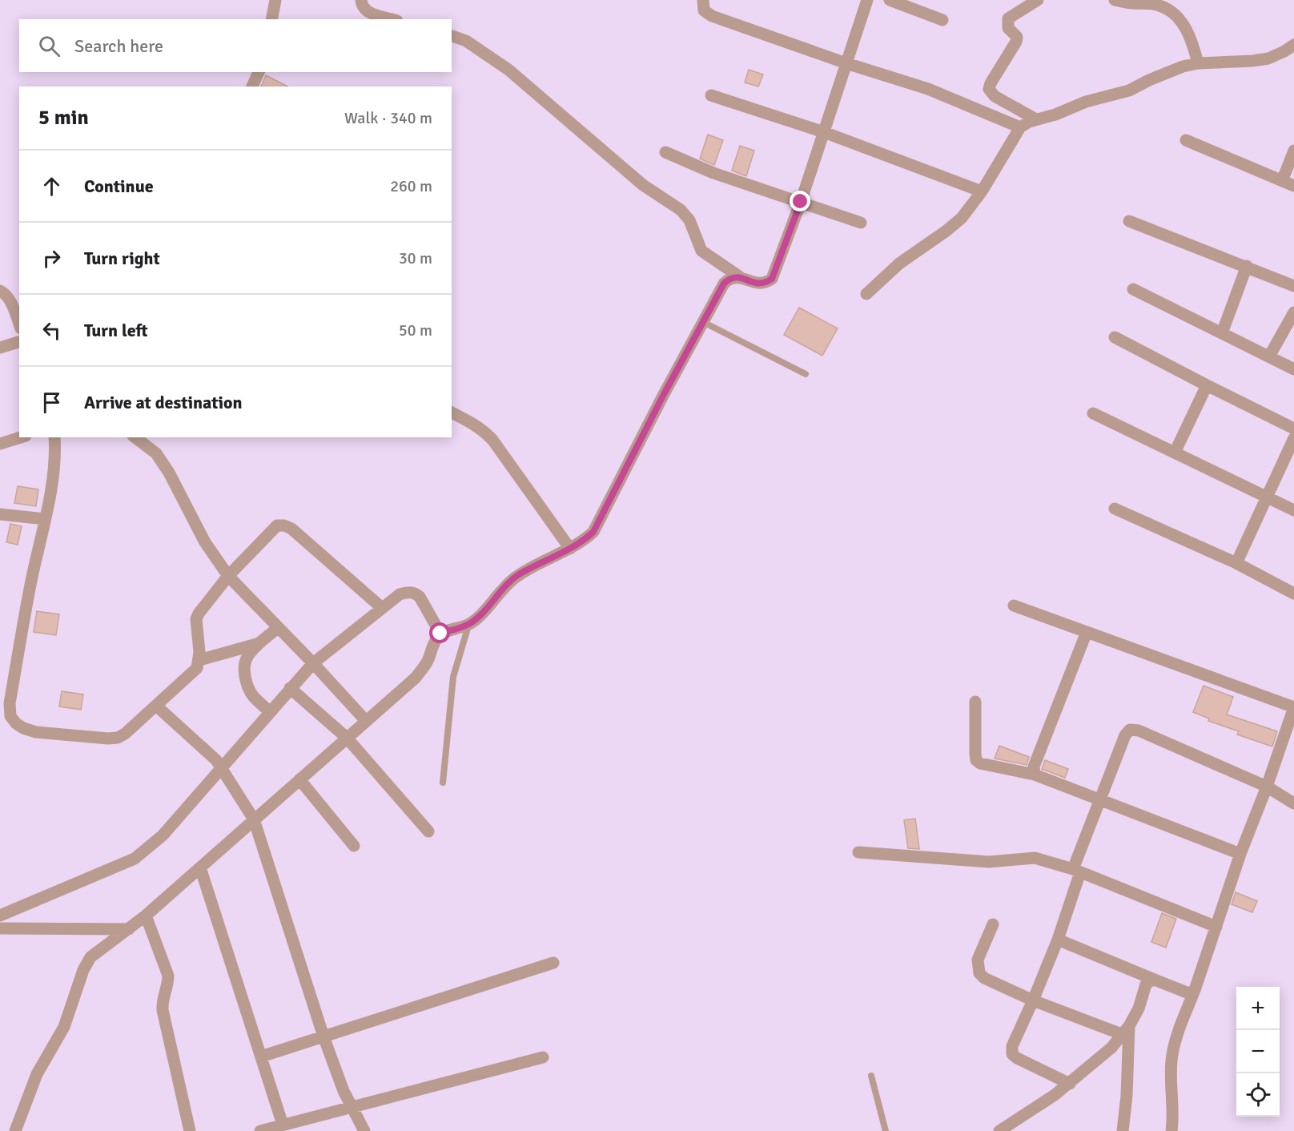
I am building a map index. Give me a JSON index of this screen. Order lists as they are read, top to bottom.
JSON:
{
  "page": {
    "search": "Search here",
    "heading": ["5 min", "Walk · 340 m"],
    "list": [
      ["Continue", "260 m"],
      ["Turn right", "30 m"],
      ["Turn left", "50 m"],
      "Arrive at destination"
    ],
    "map_buttons": ["+", "−"]
  }
}
